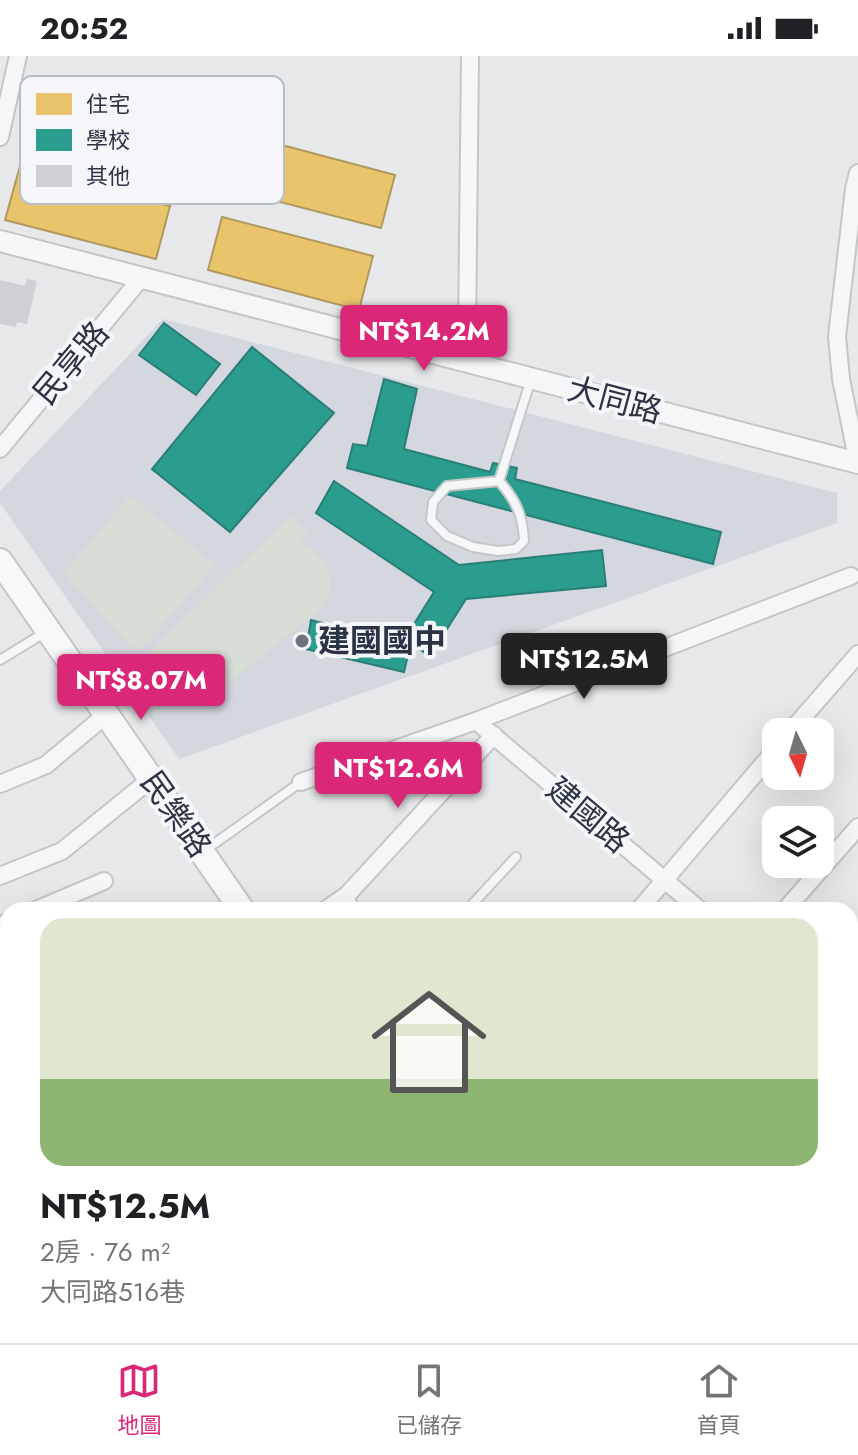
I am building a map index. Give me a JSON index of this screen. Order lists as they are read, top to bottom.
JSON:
{
  "streets": {
    "main road": ["民樂路"],
    "street": ["民享路", "大同路", "建國路"]
  },
  "crossings": [
    ["民享路", "大同路"]
  ],
  "places": ["建國國中"],
  "legend": ["住宅", "學校", "其他"],
  "north": "bottom",
  "page": {
    "status": "20:52",
    "price": [
      "NT$14.2M",
      "NT$12.5M",
      "NT$8.07M",
      "NT$12.6M"
    ],
    "list": [
      {
        "name": "NT$12.5M",
        "note": "2房 · 76 m² · 大同路516巷"
      }
    ],
    "tabs": ["地圖", "已儲存", "首頁"]
  }
}
